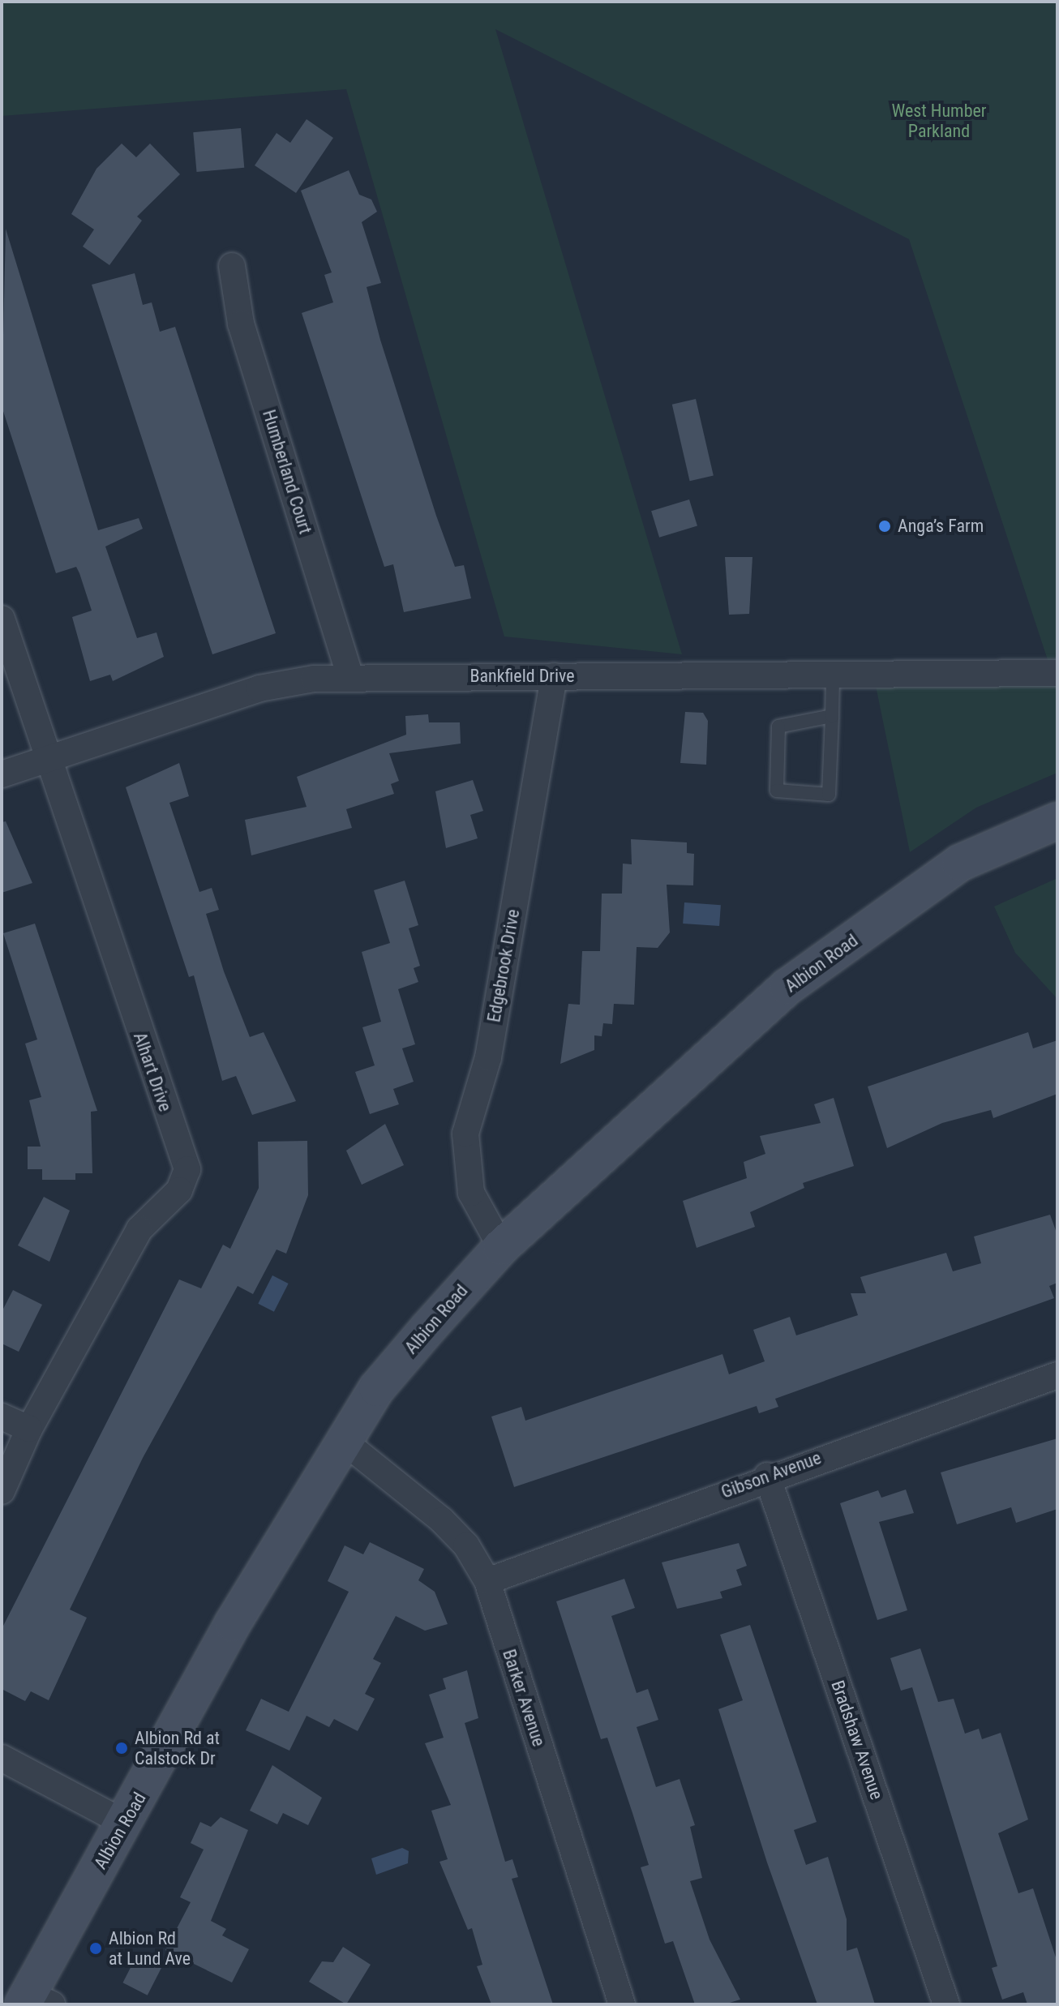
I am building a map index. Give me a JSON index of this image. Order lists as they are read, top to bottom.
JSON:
{
  "streets": {
    "main road": ["Albion Road"],
    "street": [
      "Humberland Court",
      "Bankfield Drive",
      "Edgebrook Drive",
      "Alhart Drive",
      "Gibson Avenue",
      "Barker Avenue",
      "Bradshaw Avenue"
    ]
  },
  "crossings": [
    ["Humberland Court", "Bankfield Drive"],
    ["Bankfield Drive", "Edgebrook Drive"],
    ["Bankfield Drive", "Alhart Drive"],
    ["Albion Road", "Edgebrook Drive"],
    ["Albion Road", "Barker Avenue"],
    ["Gibson Avenue", "Barker Avenue"],
    ["Gibson Avenue", "Bradshaw Avenue"]
  ],
  "parks": ["West Humber Parkland"],
  "places": ["Anga’s Farm", "Albion Rd at Calstock Dr", "Albion Rd at Lund Ave"]
}
